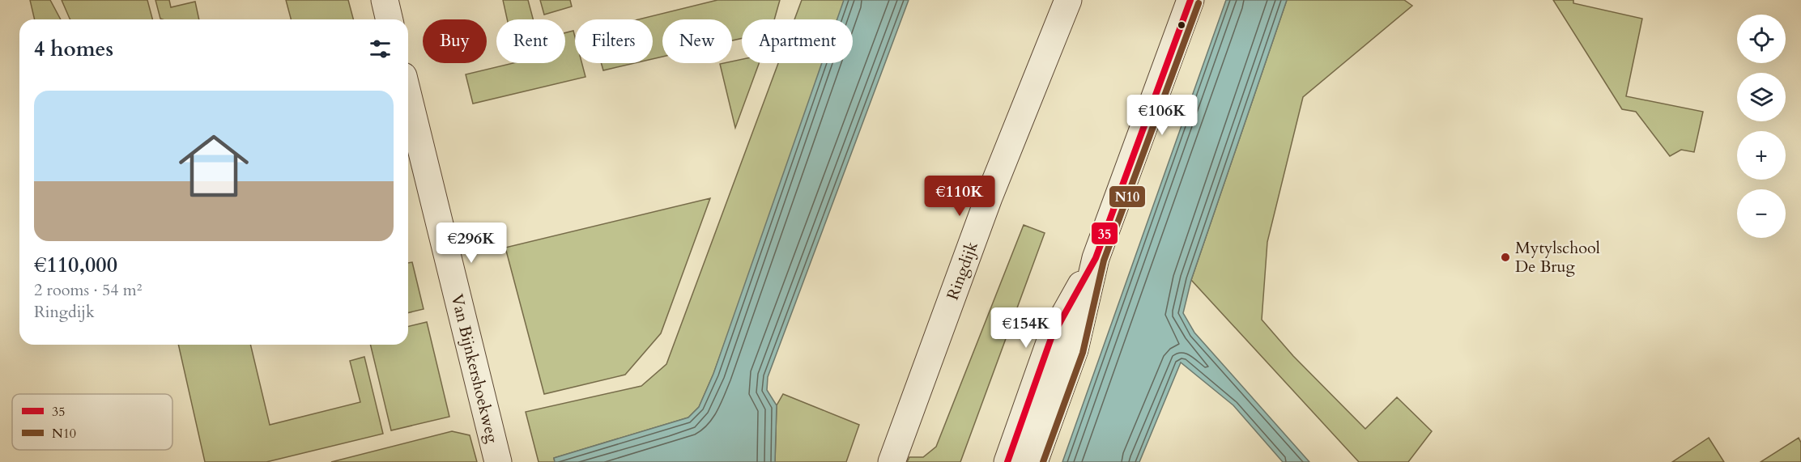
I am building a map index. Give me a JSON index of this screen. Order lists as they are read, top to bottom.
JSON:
{
  "streets": {
    "street": ["Ringdijk", "Van Bijnkershoekweg"]
  },
  "places": ["Mytylschool De Brug"],
  "lines": ["transit line 35", "transit line N10"],
  "legend": ["35", "N10"],
  "page": {
    "map_buttons": ["+", "−"],
    "chip": [
      "Buy",
      "Rent",
      "Filters",
      "New",
      "Apartment"
    ],
    "heading": "4 homes",
    "list": [
      {
        "name": "€110,000",
        "note": "2 rooms · 54 m² · Ringdijk"
      }
    ],
    "price": [
      "€106K",
      "€110K",
      "€296K",
      "€154K"
    ]
  }
}
